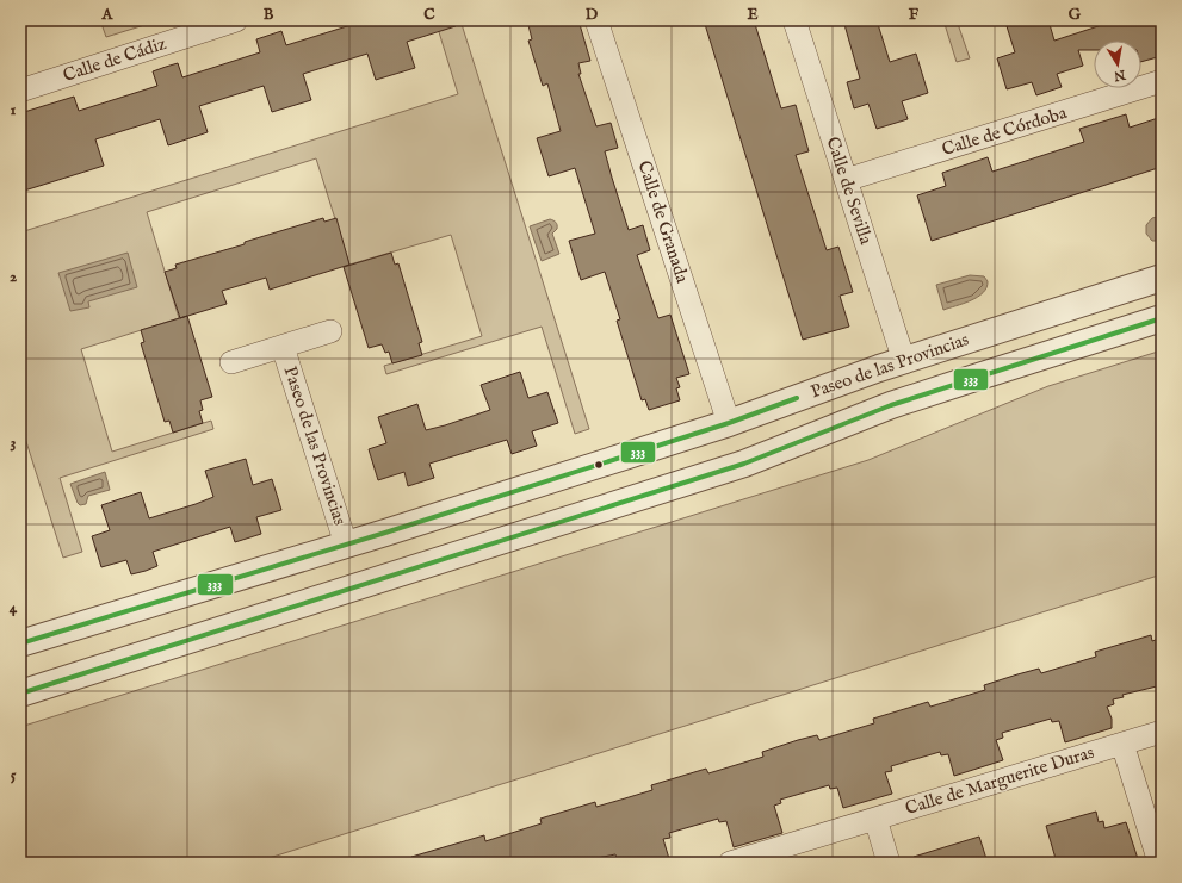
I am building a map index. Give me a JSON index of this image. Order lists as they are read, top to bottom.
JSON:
{
  "streets": {
    "street": [
      "Calle de Cádiz",
      "Calle de Córdoba",
      "Calle de Sevilla",
      "Calle de Granada",
      "Paseo de las Provincias",
      "Calle de Marguerite Duras"
    ]
  },
  "crossings": [
    ["Calle de Córdoba", "Calle de Sevilla"],
    ["Calle de Sevilla", "Paseo de las Provincias"],
    ["Calle de Granada", "Paseo de las Provincias"]
  ],
  "lines": ["transit line 333"],
  "north": "bottom",
  "grid": {
    "columns": [
      "A",
      "B",
      "C",
      "D",
      "E",
      "F",
      "G"
    ],
    "rows": [
      "1",
      "2",
      "3",
      "4",
      "5"
    ]
  }
}
